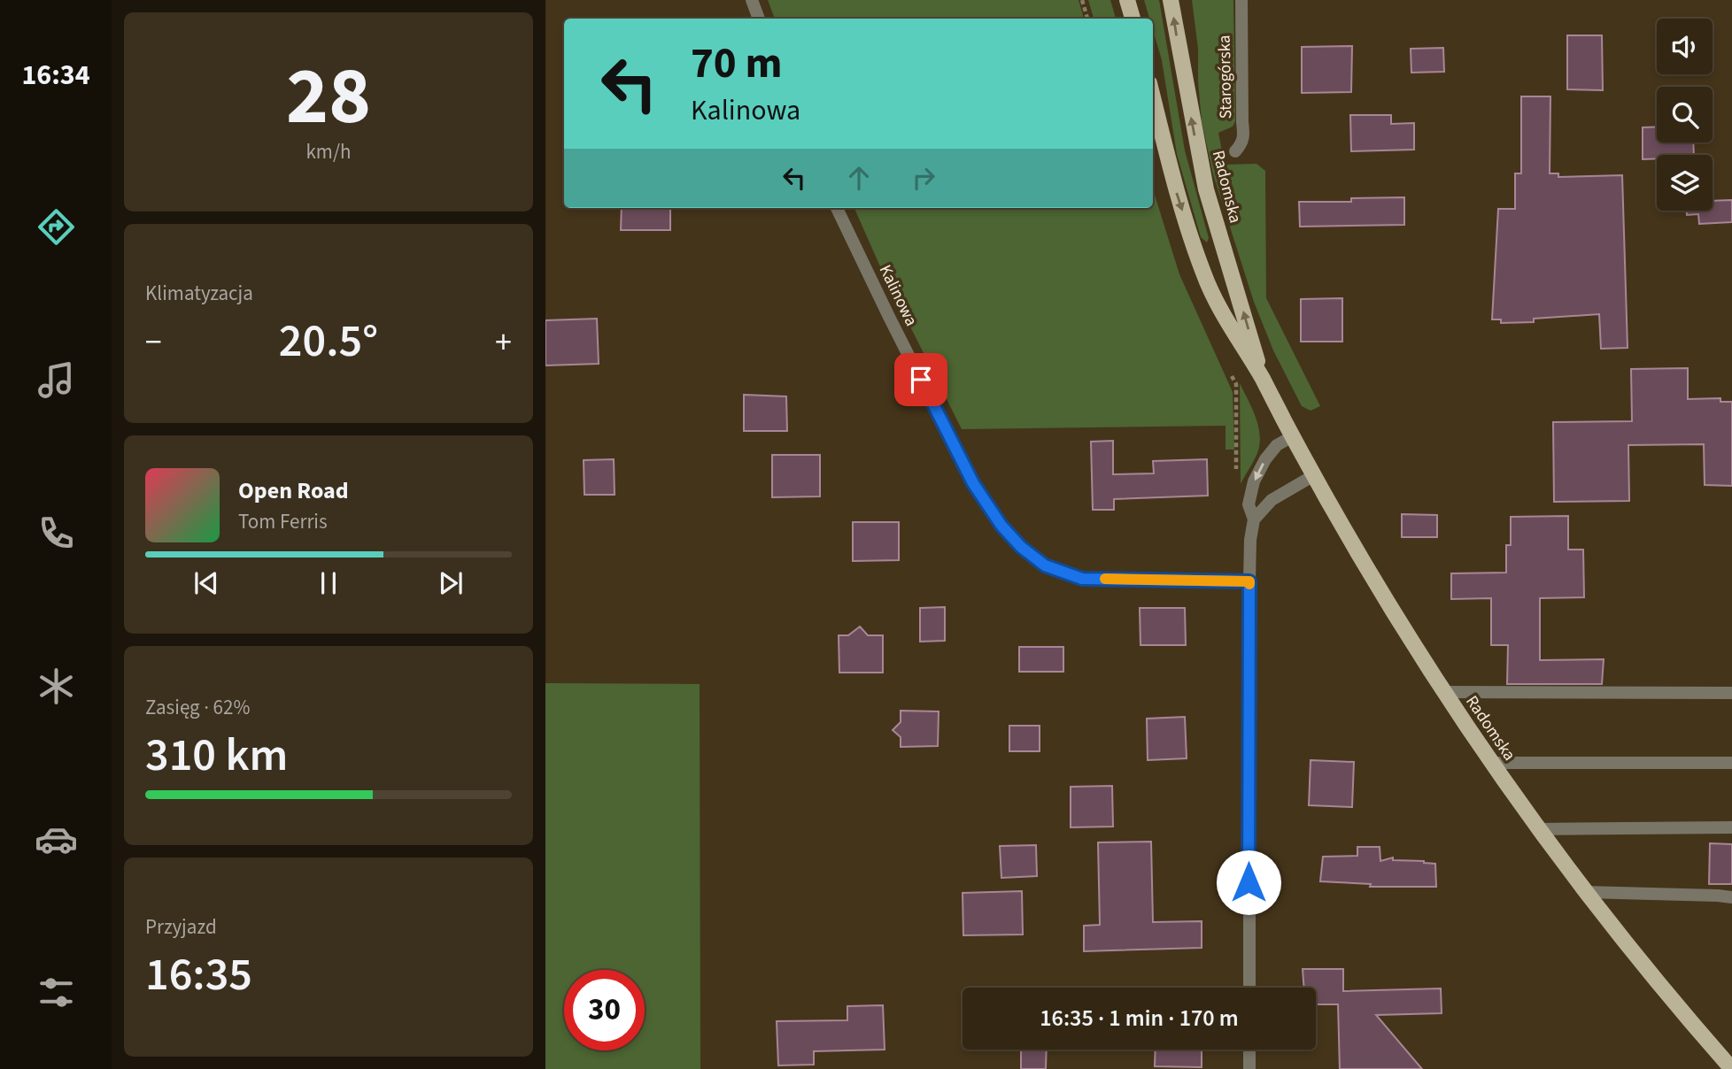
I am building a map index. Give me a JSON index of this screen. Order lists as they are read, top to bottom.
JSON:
{
  "streets": {
    "main road": ["Radomska"],
    "street": ["Starogórska", "Kalinowa"]
  },
  "page": {
    "tabs": "16:34",
    "tile": [
      ["28", "km/h"],
      "Klimatyzacja",
      ["Zasięg · 62%", "310 km"],
      ["Przyjazd", "16:35"]
    ],
    "turn": ["70 m", "Kalinowa"],
    "heat": ["−", "20.5°", "+"],
    "song": ["Open Road", "Tom Ferris"],
    "limit": "30",
    "trip": "16:35 · 1 min · 170 m"
  }
}
